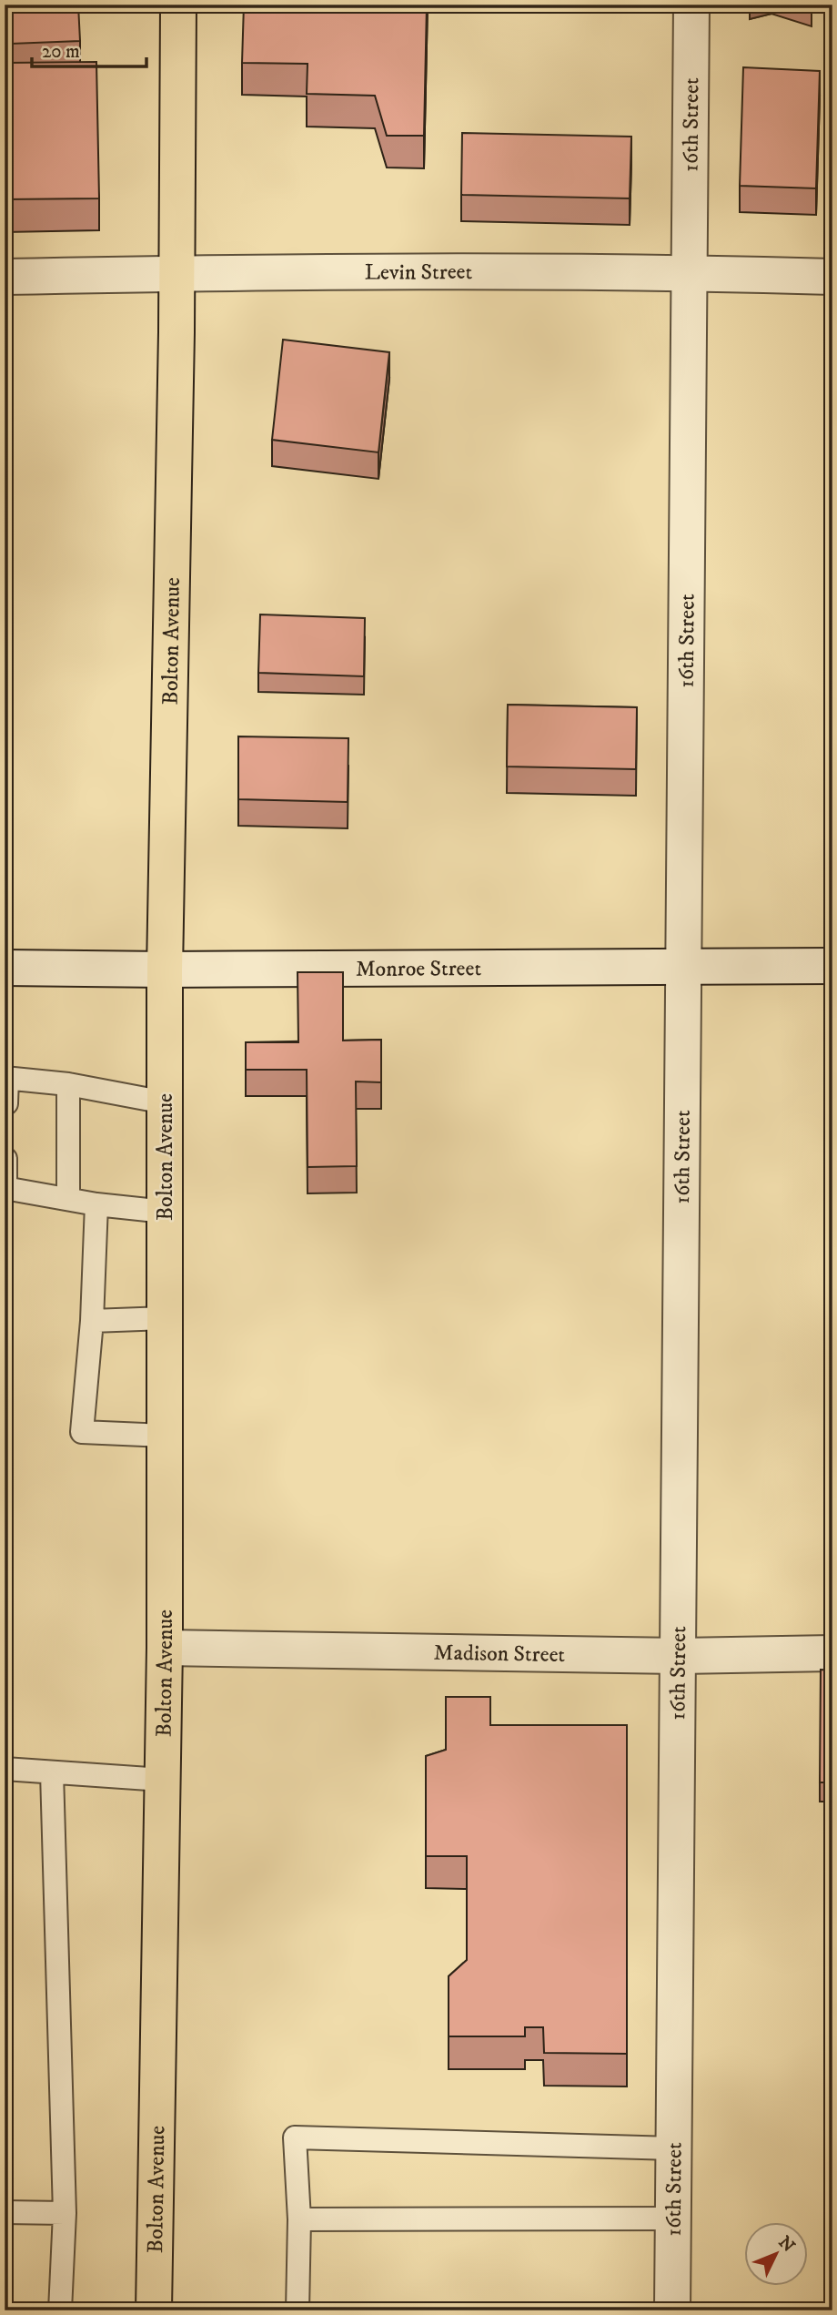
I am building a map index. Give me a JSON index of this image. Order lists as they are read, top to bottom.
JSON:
{
  "streets": {
    "main road": ["Bolton Avenue"],
    "street": [
      "16th Street",
      "Levin Street",
      "Monroe Street",
      "Madison Street"
    ]
  },
  "crossings": [
    ["16th Street", "Levin Street"],
    ["16th Street", "Monroe Street"],
    ["16th Street", "Madison Street"],
    ["Levin Street", "Bolton Avenue"],
    ["Bolton Avenue", "Monroe Street"],
    ["Bolton Avenue", "Madison Street"]
  ],
  "scale_bar": "20 m",
  "north": "top right"
}
